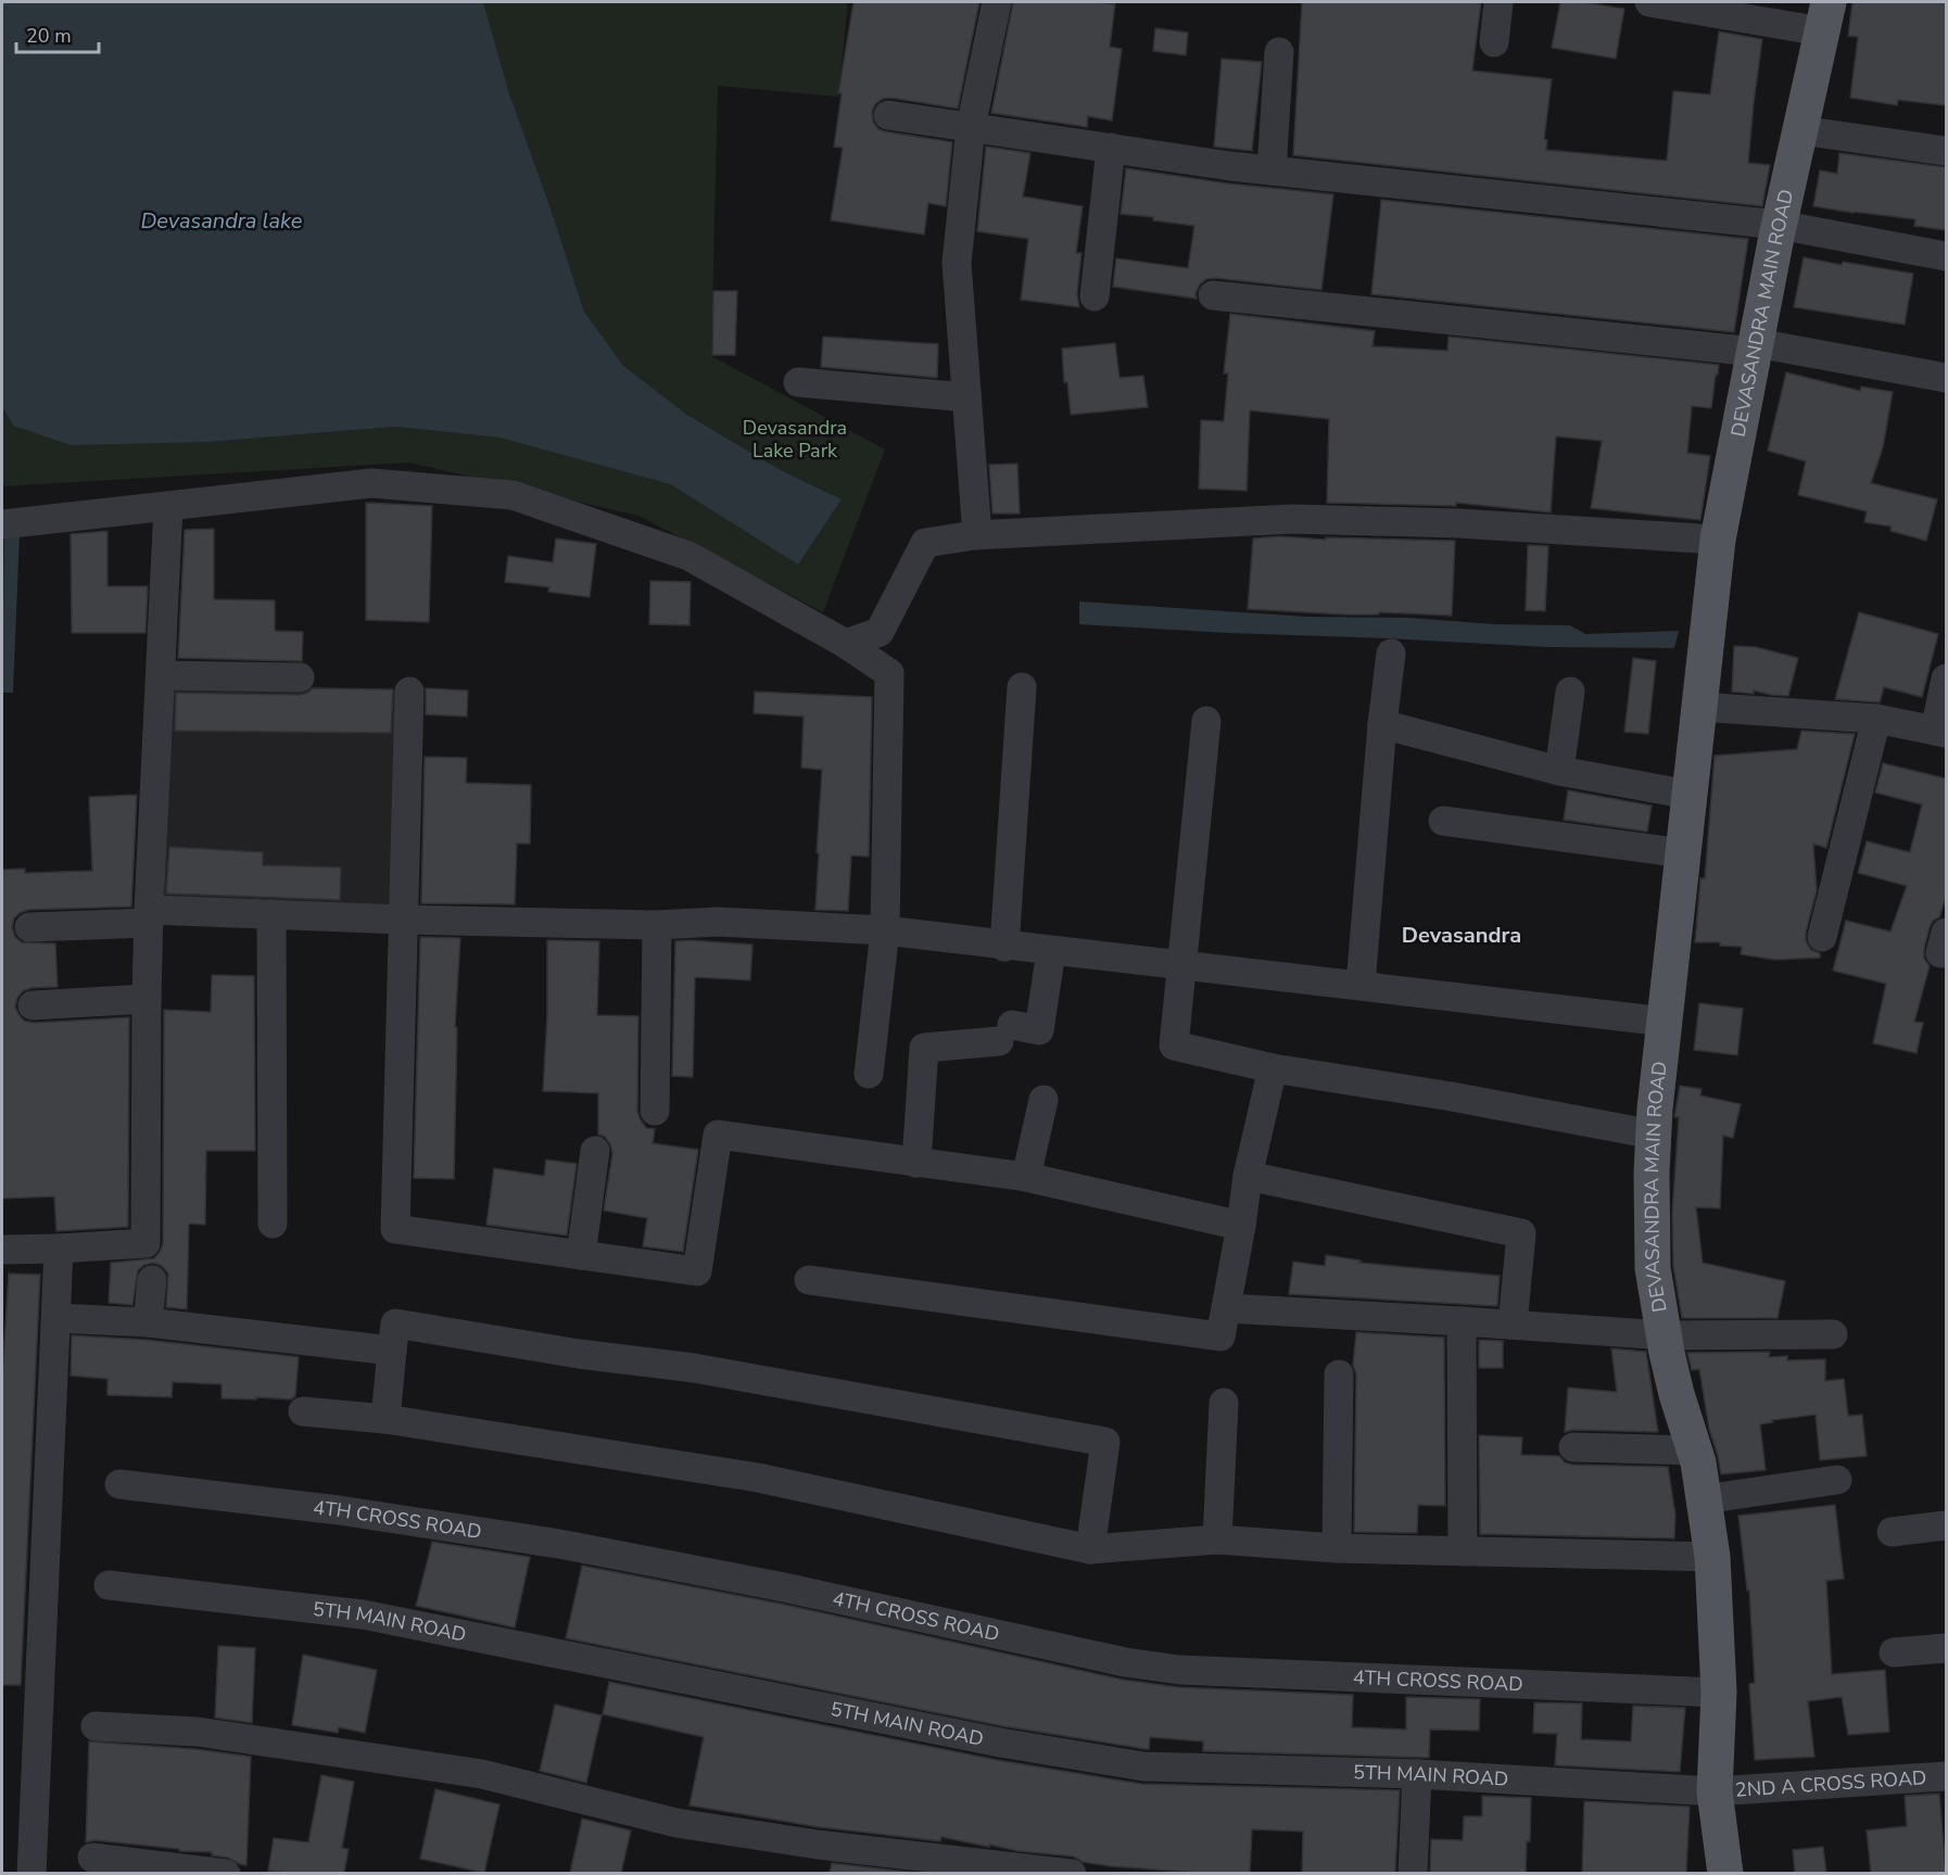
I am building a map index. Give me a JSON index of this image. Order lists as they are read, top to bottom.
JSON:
{
  "streets": {
    "main road": ["DEVASANDRA MAIN ROAD"],
    "street": ["4TH CROSS ROAD", "5TH MAIN ROAD", "2ND A CROSS ROAD"]
  },
  "crossings": [
    ["DEVASANDRA MAIN ROAD", "4TH CROSS ROAD"],
    ["DEVASANDRA MAIN ROAD", "5TH MAIN ROAD"],
    ["DEVASANDRA MAIN ROAD", "2ND A CROSS ROAD"],
    ["5TH MAIN ROAD", "2ND A CROSS ROAD"]
  ],
  "districts": ["Devasandra"],
  "water": ["Devasandra lake"],
  "parks": ["Devasandra Lake Park"],
  "scale_bar": "20 m"
}
